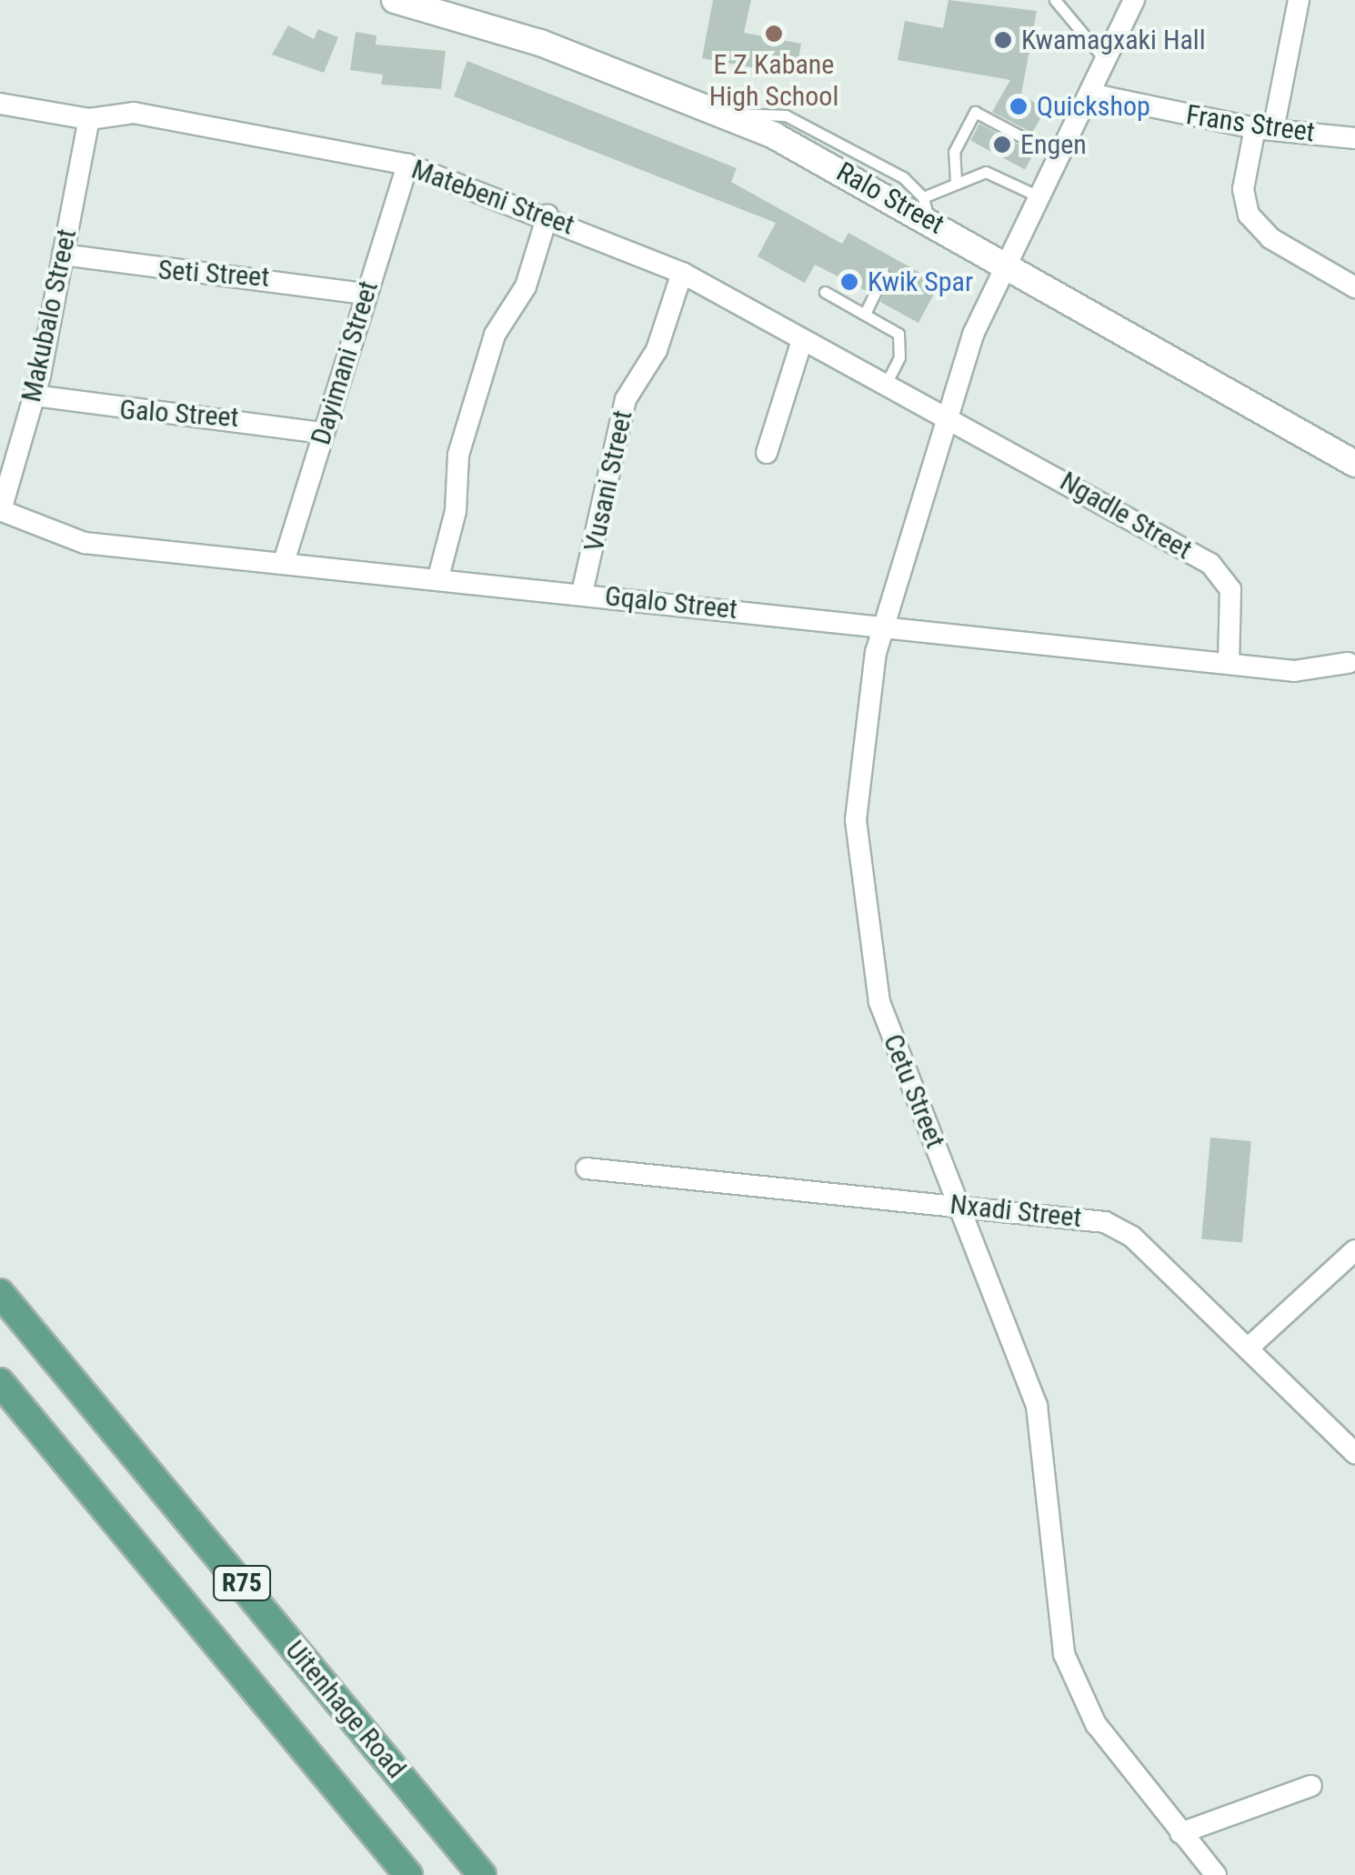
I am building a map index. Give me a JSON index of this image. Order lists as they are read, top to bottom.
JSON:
{
  "streets": {
    "main road": ["R75", "Uitenhage Road"],
    "street": [
      "Frans Street",
      "Matebeni Street",
      "Ralo Street",
      "Seti Street",
      "Makubalo Street",
      "Dayimani Street",
      "Galo Street",
      "Vusani Street",
      "Ngadle Street",
      "Gqalo Street",
      "Cetu Street",
      "Nxadi Street"
    ]
  },
  "crossings": [
    ["Frans Street", "Cetu Street"],
    ["Matebeni Street", "Makubalo Street"],
    ["Matebeni Street", "Dayimani Street"],
    ["Matebeni Street", "Vusani Street"],
    ["Matebeni Street", "Ngadle Street"],
    ["Matebeni Street", "Cetu Street"],
    ["Ralo Street", "Cetu Street"],
    ["Seti Street", "Makubalo Street"],
    ["Seti Street", "Dayimani Street"],
    ["Makubalo Street", "Galo Street"],
    ["Makubalo Street", "Gqalo Street"],
    ["Dayimani Street", "Galo Street"],
    ["Dayimani Street", "Gqalo Street"],
    ["Vusani Street", "Gqalo Street"],
    ["Ngadle Street", "Gqalo Street"],
    ["Ngadle Street", "Cetu Street"],
    ["Gqalo Street", "Cetu Street"],
    ["Cetu Street", "Nxadi Street"]
  ],
  "places": [
    "E Z Kabane High School",
    "Kwamagxaki Hall",
    "Quickshop",
    "Engen",
    "Kwik Spar"
  ]
}
